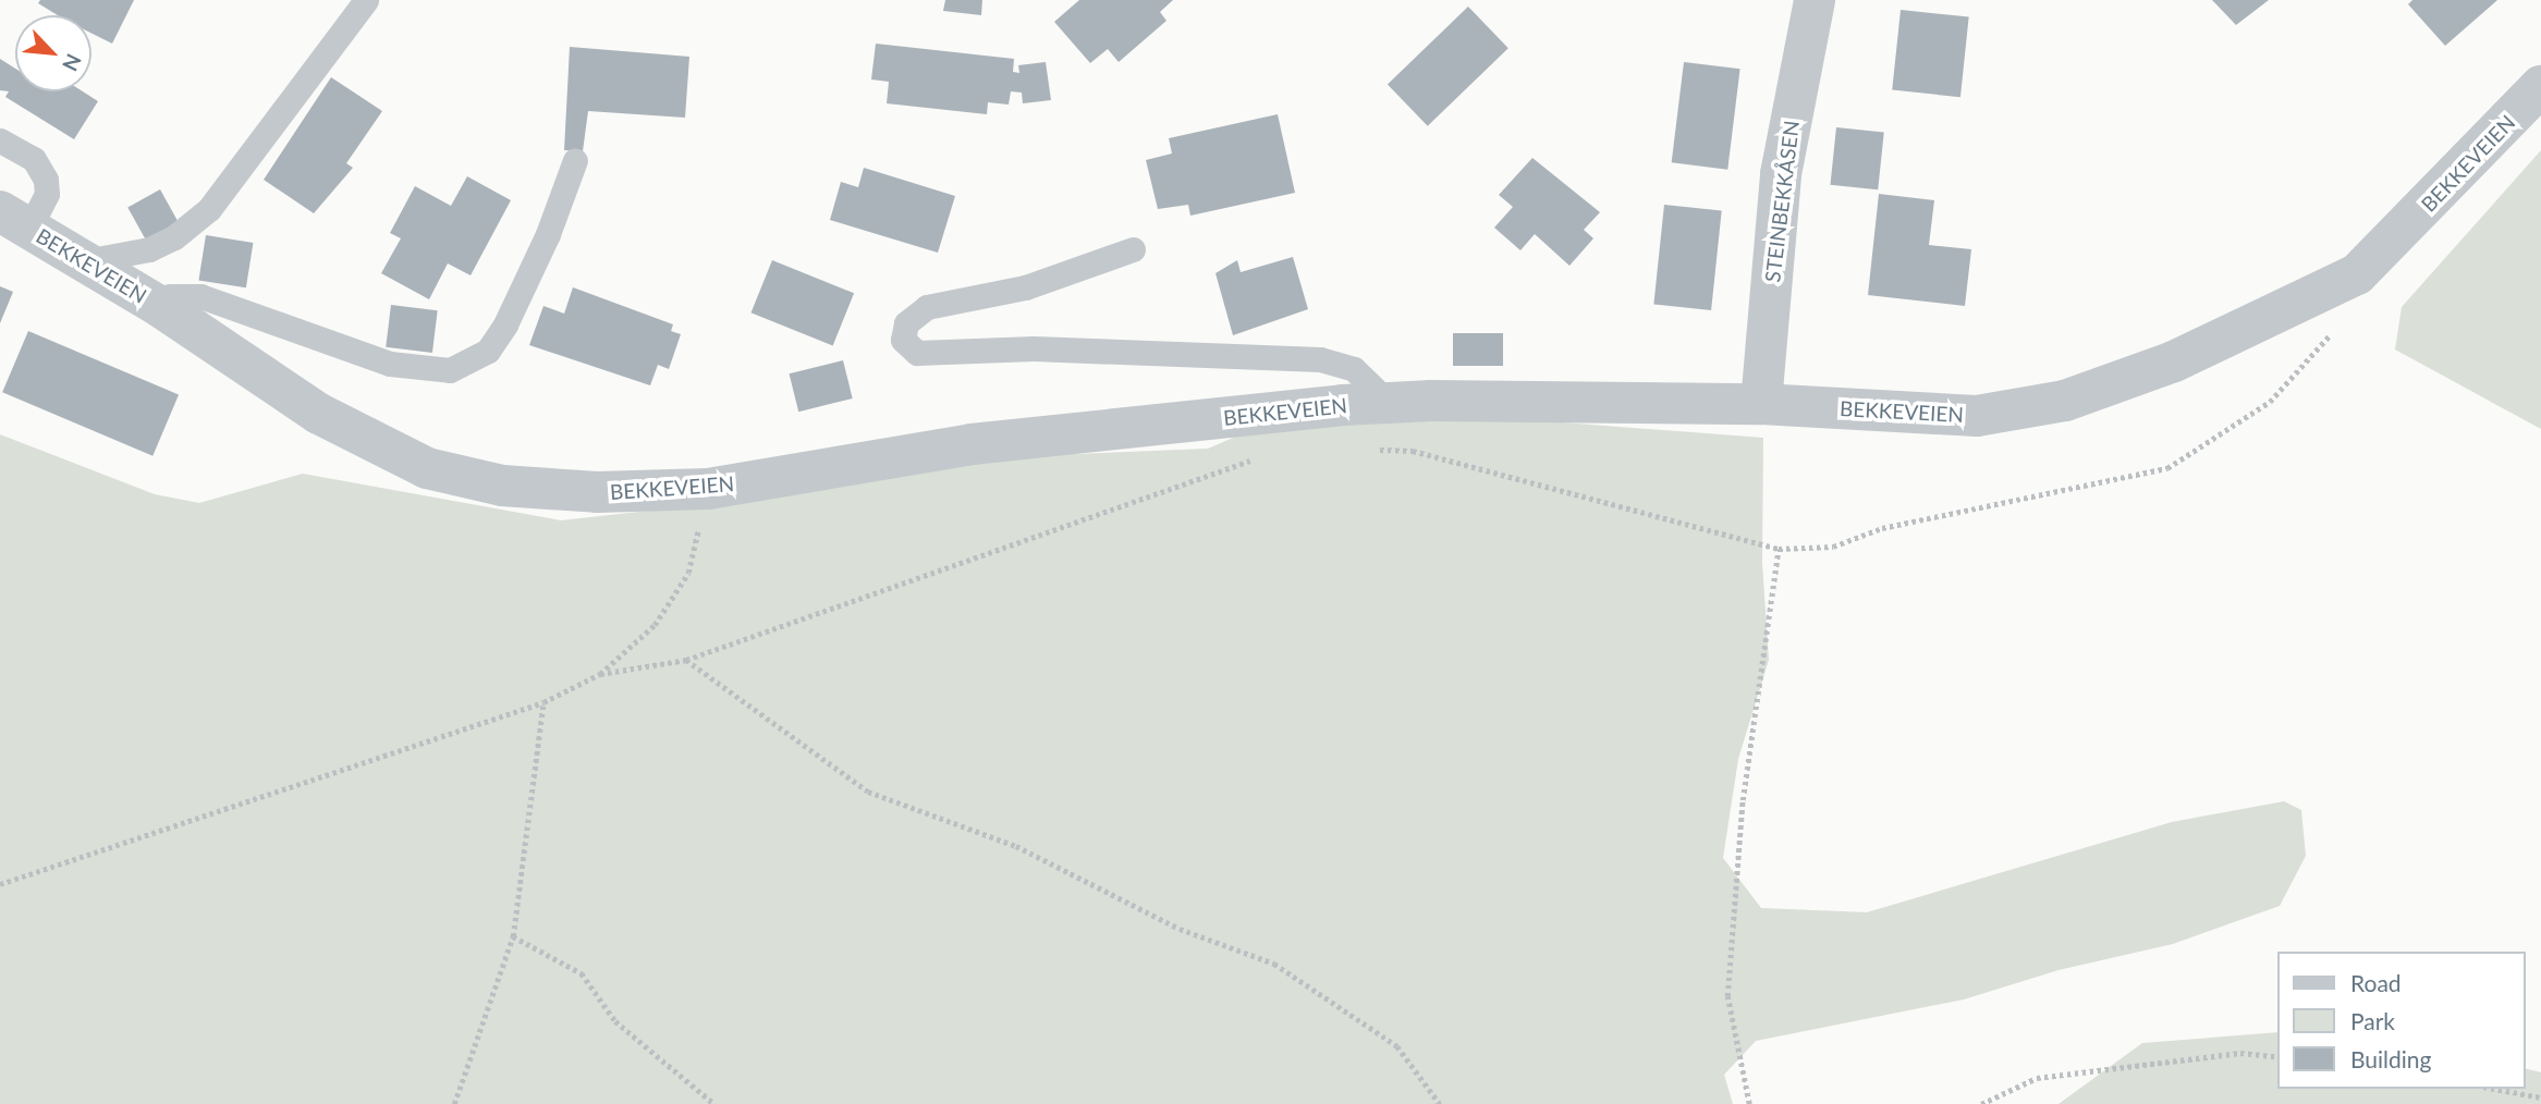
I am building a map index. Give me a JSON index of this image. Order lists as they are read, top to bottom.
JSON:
{
  "streets": {
    "street": ["BEKKEVEIEN", "STEINBEKKÅSEN"]
  },
  "crossings": [
    ["BEKKEVEIEN", "STEINBEKKÅSEN"]
  ],
  "legend": ["Road", "Park", "Building"],
  "north": "bottom right"
}
